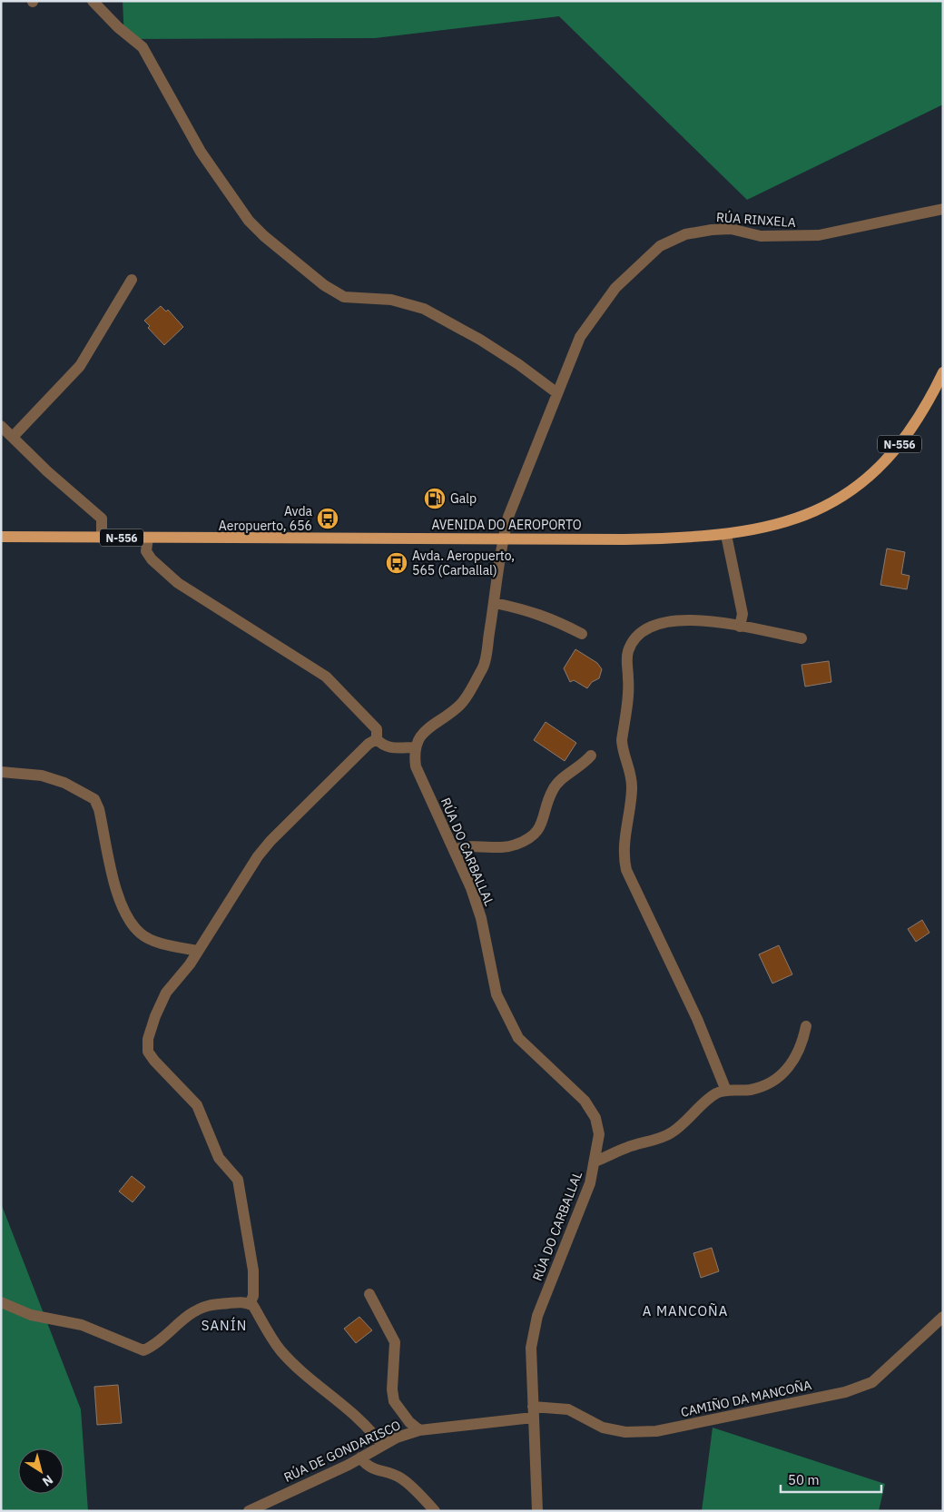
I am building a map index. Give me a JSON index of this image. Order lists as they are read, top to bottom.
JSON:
{
  "streets": {
    "main road": ["N-556", "AVENIDA DO AEROPORTO"],
    "street": [
      "RÚA RINXELA",
      "RÚA DO CARBALLAL",
      "CAMIÑO DA MANCOÑA",
      "RÚA DE GONDARISCO"
    ]
  },
  "crossings": [
    ["RÚA RINXELA", "AVENIDA DO AEROPORTO"],
    ["RÚA DO CARBALLAL", "CAMIÑO DA MANCOÑA"],
    ["RÚA DO CARBALLAL", "RÚA DE GONDARISCO"],
    ["CAMIÑO DA MANCOÑA", "RÚA DE GONDARISCO"]
  ],
  "districts": ["A MANCOÑA", "SANÍN"],
  "places": {
    "fuel station": ["Galp"],
    "bus stop": ["Avda Aeropuerto, 656", "Avda. Aeropuerto, 565 (Carballal)"]
  },
  "scale_bar": "50 m",
  "north": "bottom right"
}
